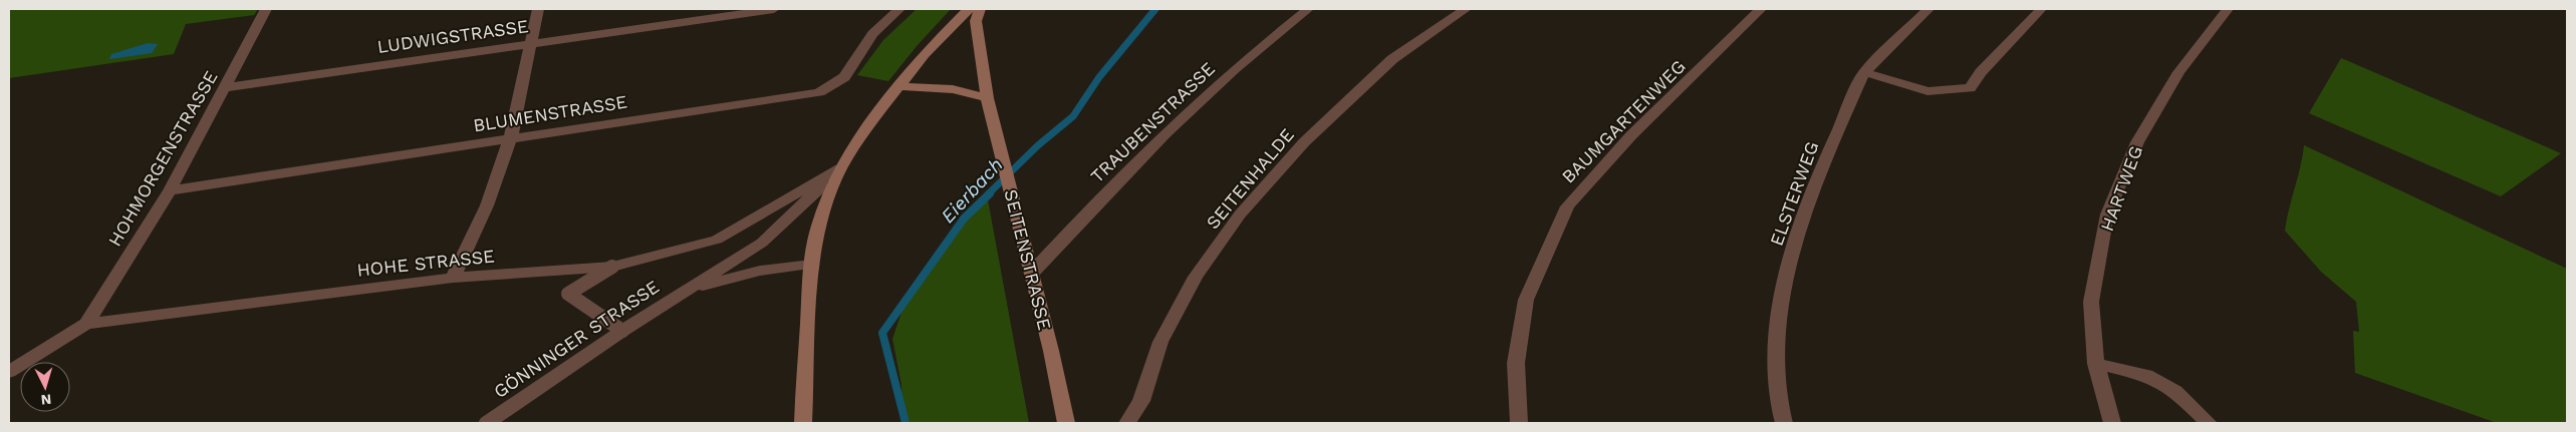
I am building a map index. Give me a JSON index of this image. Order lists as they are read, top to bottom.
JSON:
{
  "streets": {
    "main road": ["SEITENSTRASSE", "GÖNNINGER STRASSE"],
    "street": [
      "LUDWIGSTRASSE",
      "BLUMENSTRASSE",
      "BAUMGARTENWEG",
      "TRAUBENSTRASSE",
      "HOHMORGENSTRASSE",
      "SEITENHALDE",
      "HARTWEG",
      "ELSTERWEG",
      "HOHE STRASSE"
    ]
  },
  "crossings": [
    ["LUDWIGSTRASSE", "HOHMORGENSTRASSE"],
    ["BLUMENSTRASSE", "HOHMORGENSTRASSE"],
    ["TRAUBENSTRASSE", "SEITENSTRASSE"],
    ["HOHMORGENSTRASSE", "HOHE STRASSE"],
    ["HOHE STRASSE", "GÖNNINGER STRASSE"]
  ],
  "water": ["Eierbach"],
  "north": "bottom"
}
